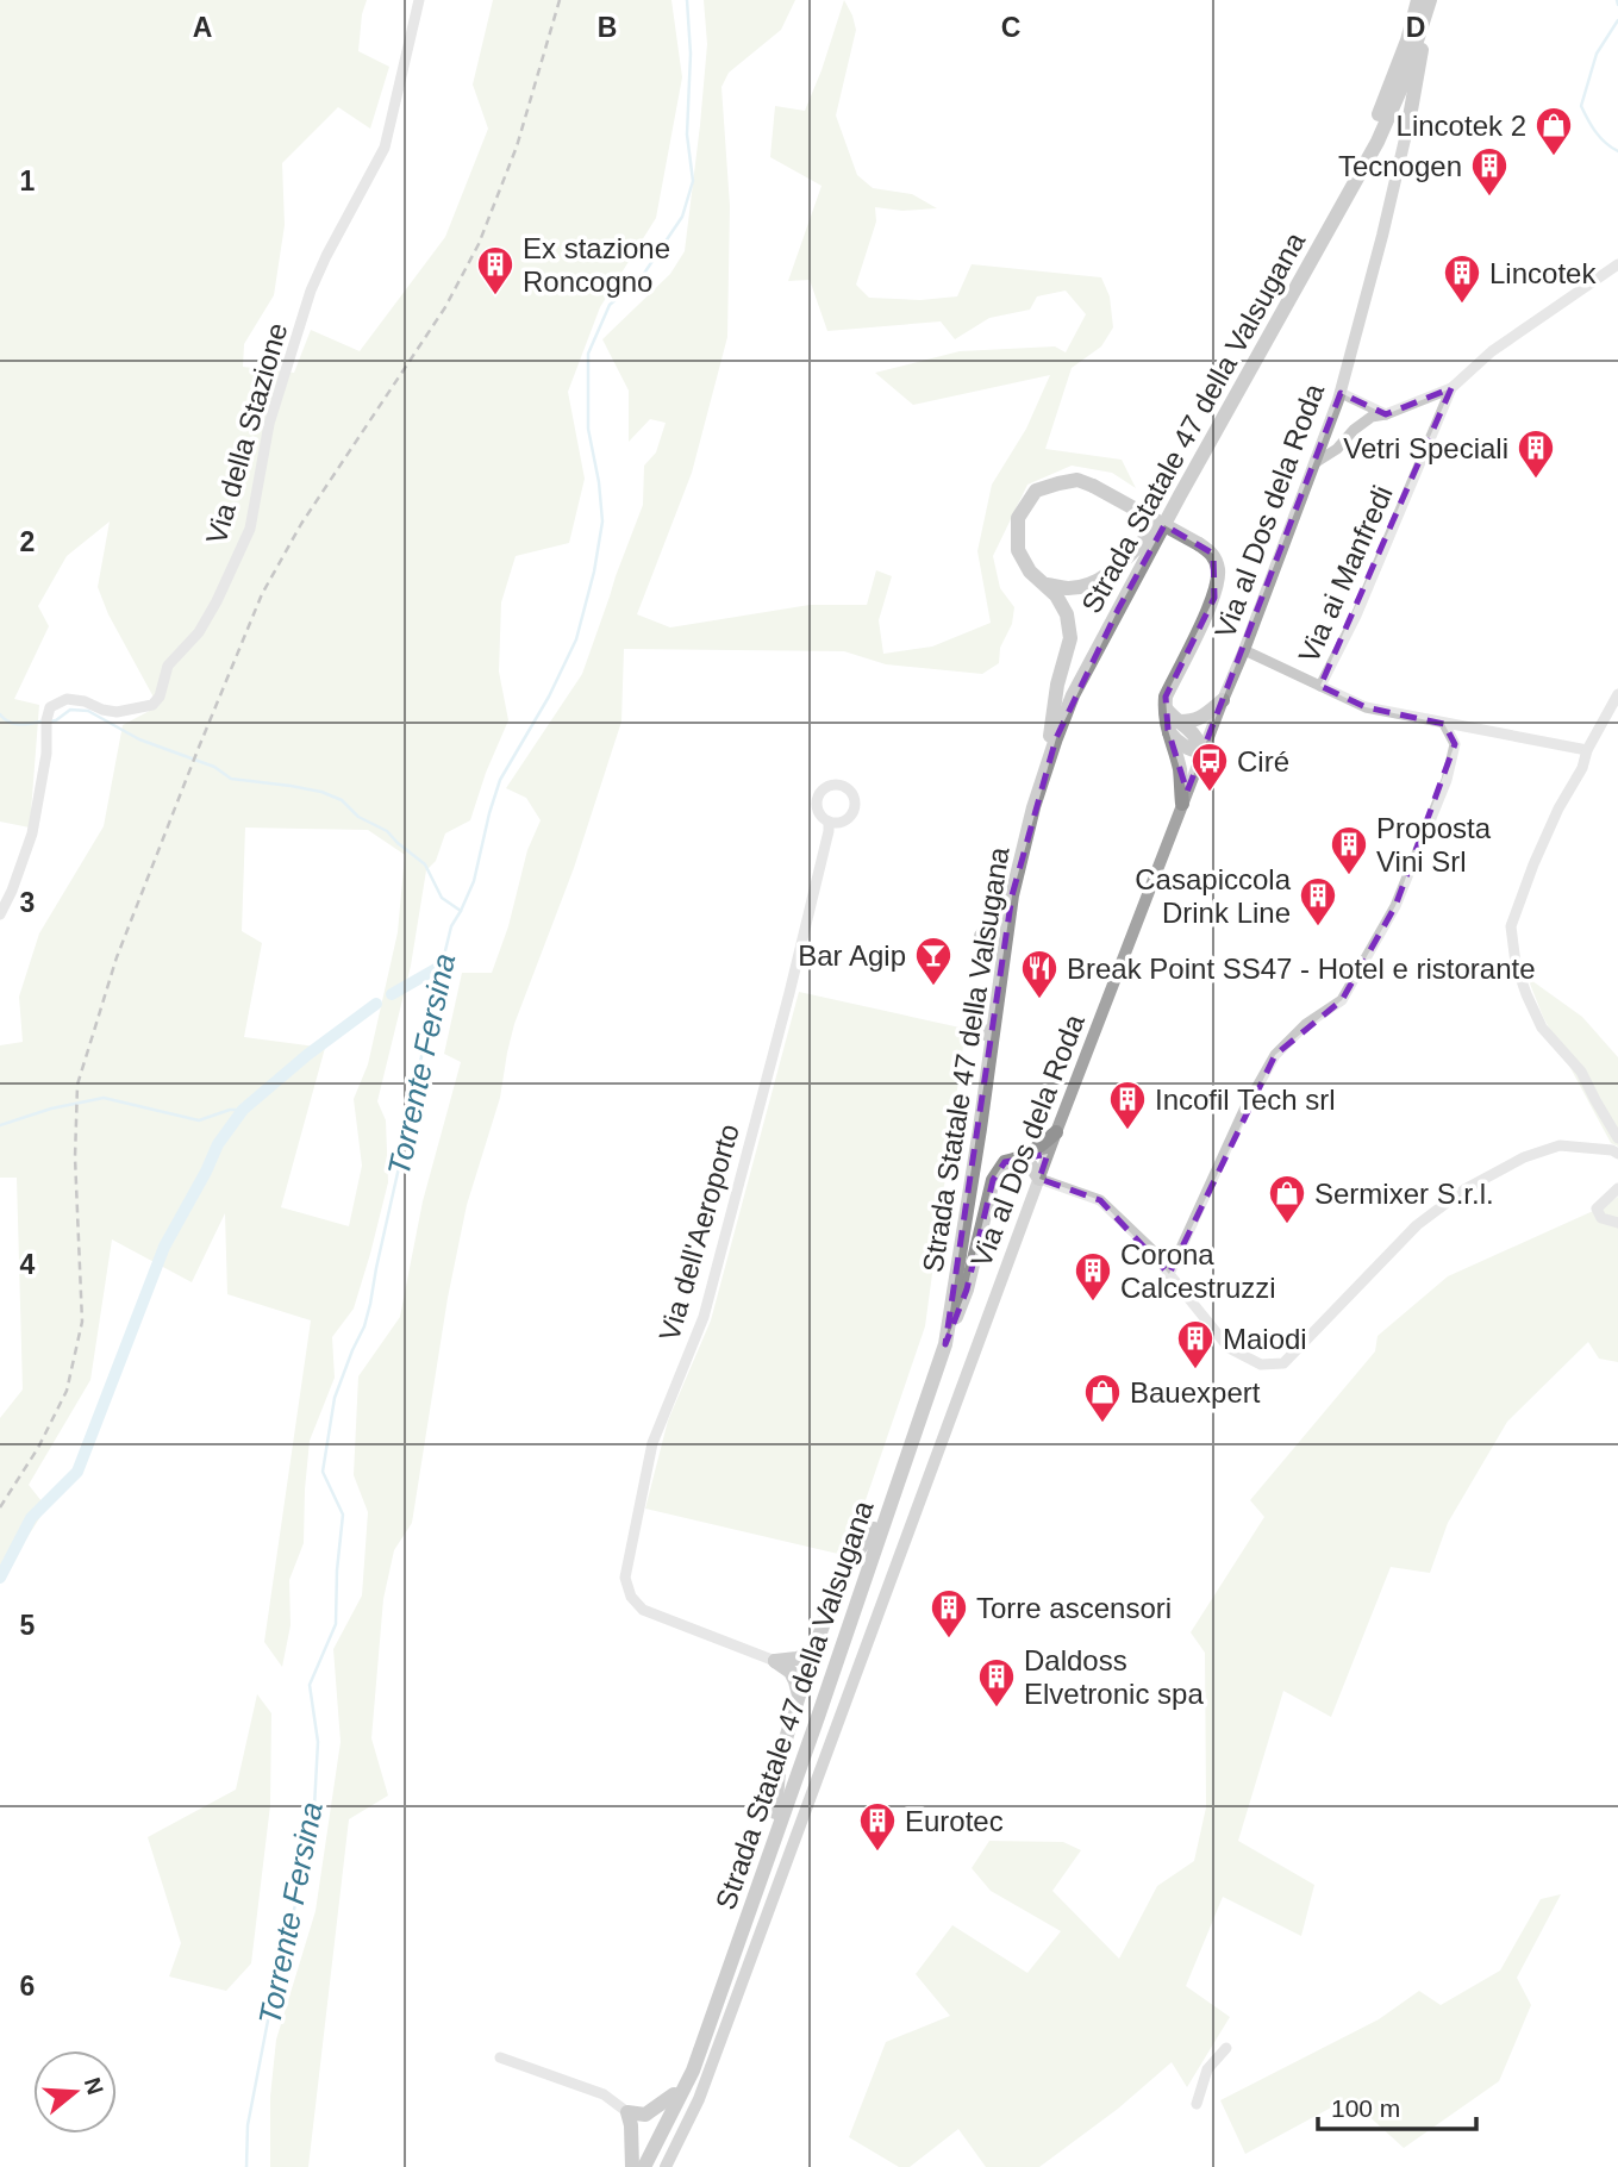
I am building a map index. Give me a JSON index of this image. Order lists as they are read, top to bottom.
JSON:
{
  "streets": {
    "highway": ["Strada Statale 47 della Valsugana"],
    "main road": ["Via al Dos dela Roda"],
    "street": ["Via della Stazione", "Via ai Manfredi", "Via dell'Aeroporto"]
  },
  "crossings": [
    ["Via al Dos dela Roda", "Via ai Manfredi"]
  ],
  "water": ["Torrente Fersina"],
  "places": {
    "shop": ["Lincotek 2", "Sermixer S.r.l.", "Bauexpert"],
    "building": [
      "Tecnogen",
      "Ex stazione Roncogno",
      "Lincotek",
      "Vetri Speciali",
      "Proposta Vini Srl",
      "Casapiccola Drink Line",
      "Incofil Tech srl",
      "Corona Calcestruzzi",
      "Maiodi",
      "Torre ascensori",
      "Daldoss Elvetronic spa",
      "Eurotec"
    ],
    "bus stop": ["Ciré"],
    "bar": ["Bar Agip"],
    "restaurant": ["Break Point SS47 - Hotel e ristorante"]
  },
  "scale_bar": "100 m",
  "north": "right",
  "grid": {
    "columns": [
      "A",
      "B",
      "C",
      "D"
    ],
    "rows": [
      "1",
      "2",
      "3",
      "4",
      "5",
      "6"
    ]
  }
}
